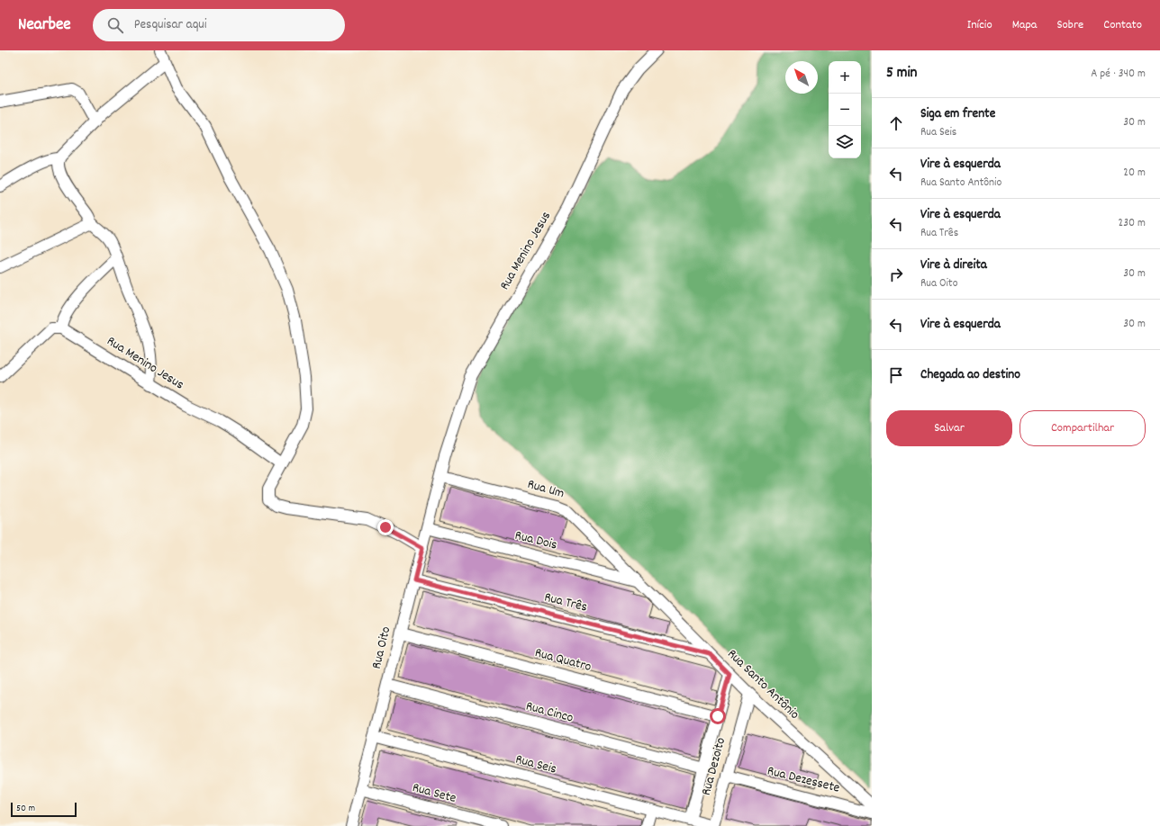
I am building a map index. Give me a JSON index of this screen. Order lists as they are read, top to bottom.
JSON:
{
  "streets": {
    "street": [
      "Rua Menino Jesus",
      "Rua Um",
      "Rua Dois",
      "Rua Três",
      "Rua Oito",
      "Rua Quatro",
      "Rua Santo Antônio",
      "Rua Cinco",
      "Rua Seis",
      "Rua Dezoito",
      "Rua Dezessete",
      "Rua Sete"
    ]
  },
  "crossings": [
    ["Rua Menino Jesus", "Rua Um"],
    ["Rua Menino Jesus", "Rua Oito"],
    ["Rua Um", "Rua Dois"],
    ["Rua Um", "Rua Oito"],
    ["Rua Um", "Rua Santo Antônio"],
    ["Rua Dois", "Rua Oito"],
    ["Rua Dois", "Rua Santo Antônio"],
    ["Rua Três", "Rua Oito"],
    ["Rua Três", "Rua Santo Antônio"],
    ["Rua Oito", "Rua Quatro"],
    ["Rua Oito", "Rua Cinco"],
    ["Rua Oito", "Rua Seis"],
    ["Rua Oito", "Rua Sete"],
    ["Rua Santo Antônio", "Rua Dezoito"],
    ["Rua Seis", "Rua Dezoito"],
    ["Rua Dezoito", "Rua Dezessete"]
  ],
  "scale_bar": "50 m",
  "north": "top left",
  "page": {
    "header": "Nearbee",
    "search": "Pesquisar aqui",
    "nav": [
      "Início",
      "Mapa",
      "Sobre",
      "Contato"
    ],
    "heading": ["5 min", "A pé · 340 m"],
    "map_buttons": ["+", "−"],
    "list": [
      ["Siga em frente", "Rua Seis", "30 m"],
      ["Vire à esquerda", "Rua Santo Antônio", "20 m"],
      ["Vire à esquerda", "Rua Três", "230 m"],
      ["Vire à direita", "Rua Oito", "30 m"],
      ["Vire à esquerda", "30 m"],
      "Chegada ao destino"
    ],
    "buttons": ["Salvar", "Compartilhar"],
    "scale": "50 m"
  }
}
